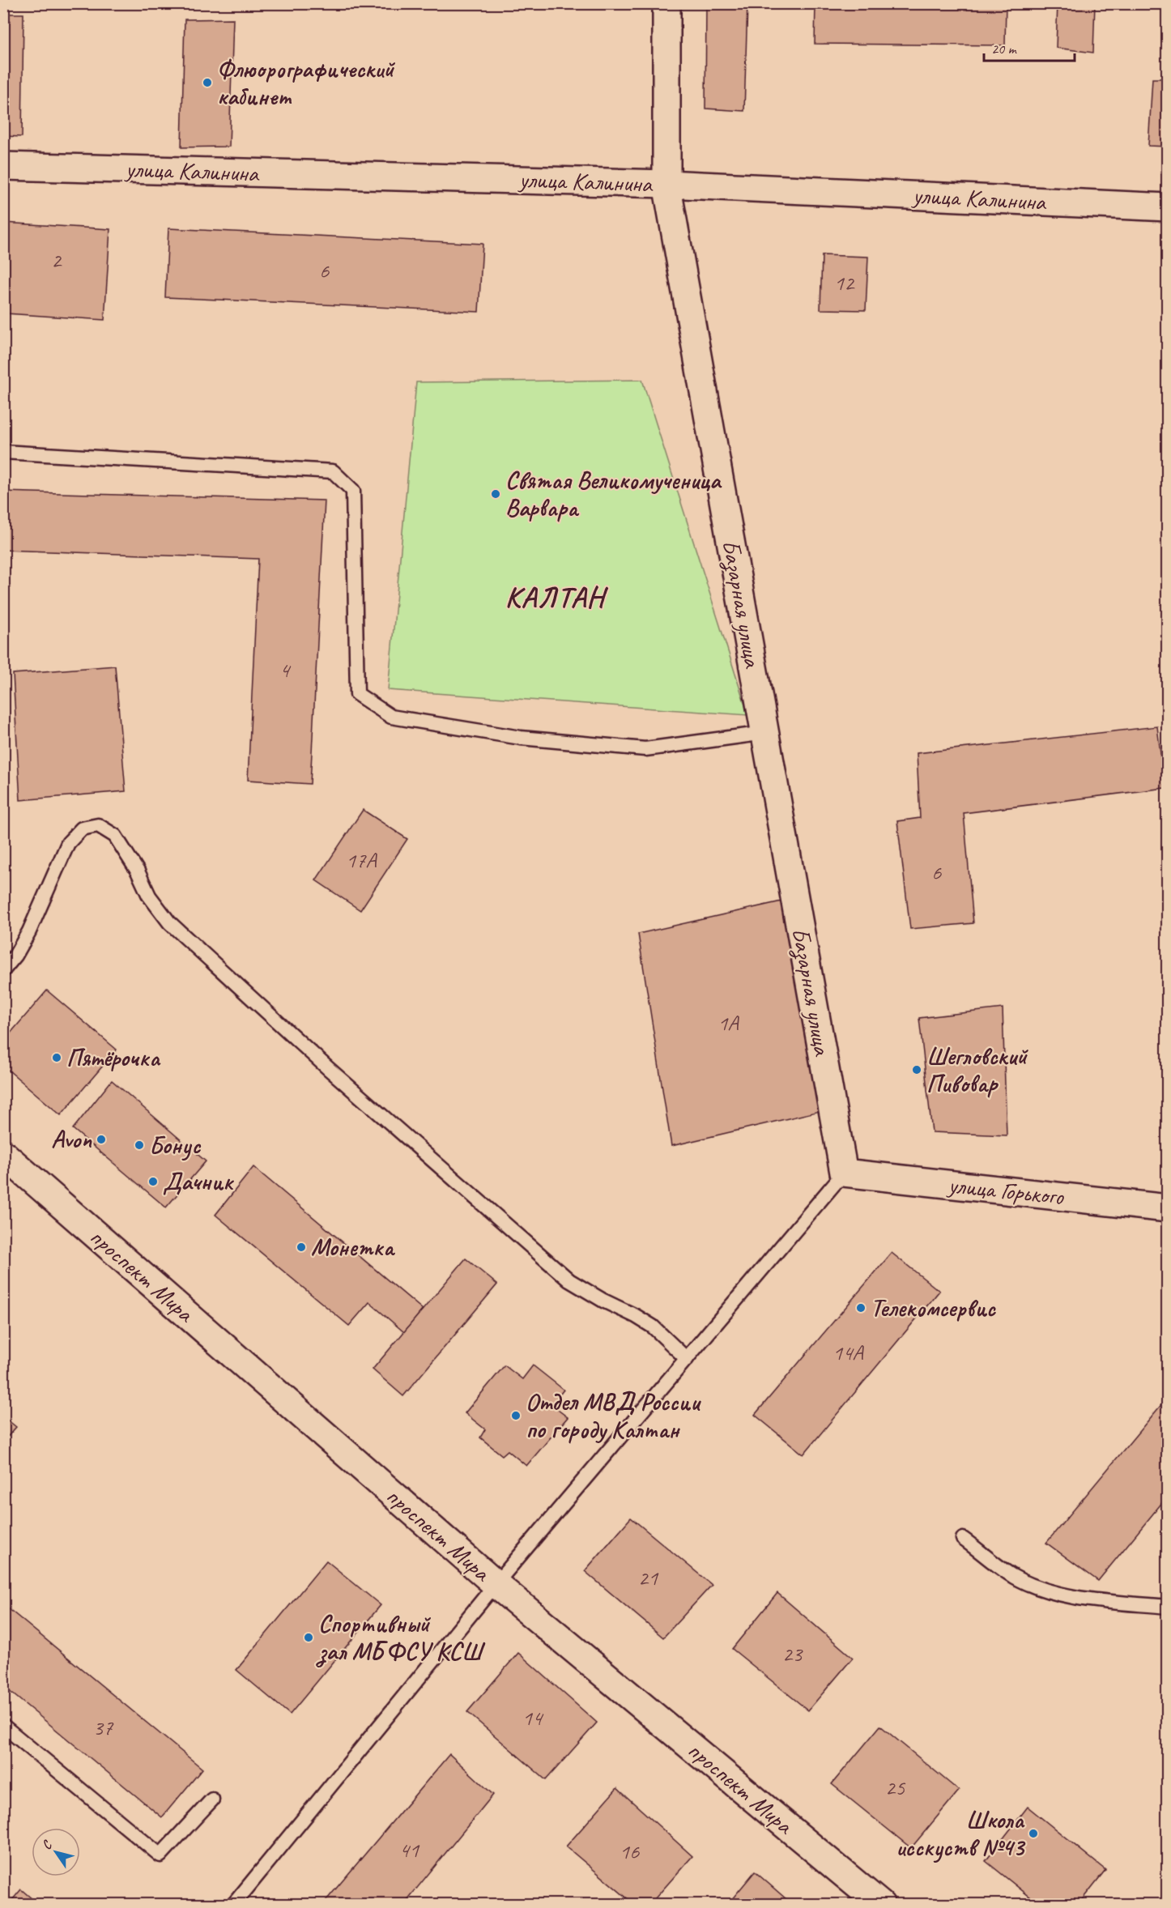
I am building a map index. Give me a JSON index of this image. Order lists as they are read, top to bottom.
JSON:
{
  "streets": {
    "street": [
      "улица Калинина",
      "Базарная улица",
      "улица Горького",
      "проспект Мира"
    ]
  },
  "crossings": [
    ["улица Калинина", "Базарная улица"],
    ["Базарная улица", "улица Горького"]
  ],
  "districts": ["КАЛТАН"],
  "places": [
    "Флюорографический кабинет",
    "Святая Великомученица Варвара",
    "Пятёрочка",
    "Шегловский Пивовар",
    "Avon",
    "Бонус",
    "Дачник",
    "Монетка",
    "Телекомсервис",
    "Отдел МВД России по городу Калтан",
    "Спортивный зал МБФСУ КСШ",
    "Школа исскуств №43"
  ],
  "house_numbers": [
    "2",
    "6",
    "12",
    "4",
    "17А",
    "6",
    "1А",
    "14А",
    "21",
    "23",
    "14",
    "37",
    "25",
    "41",
    "16"
  ],
  "scale_bar": "20 m",
  "north": "top left"
}
